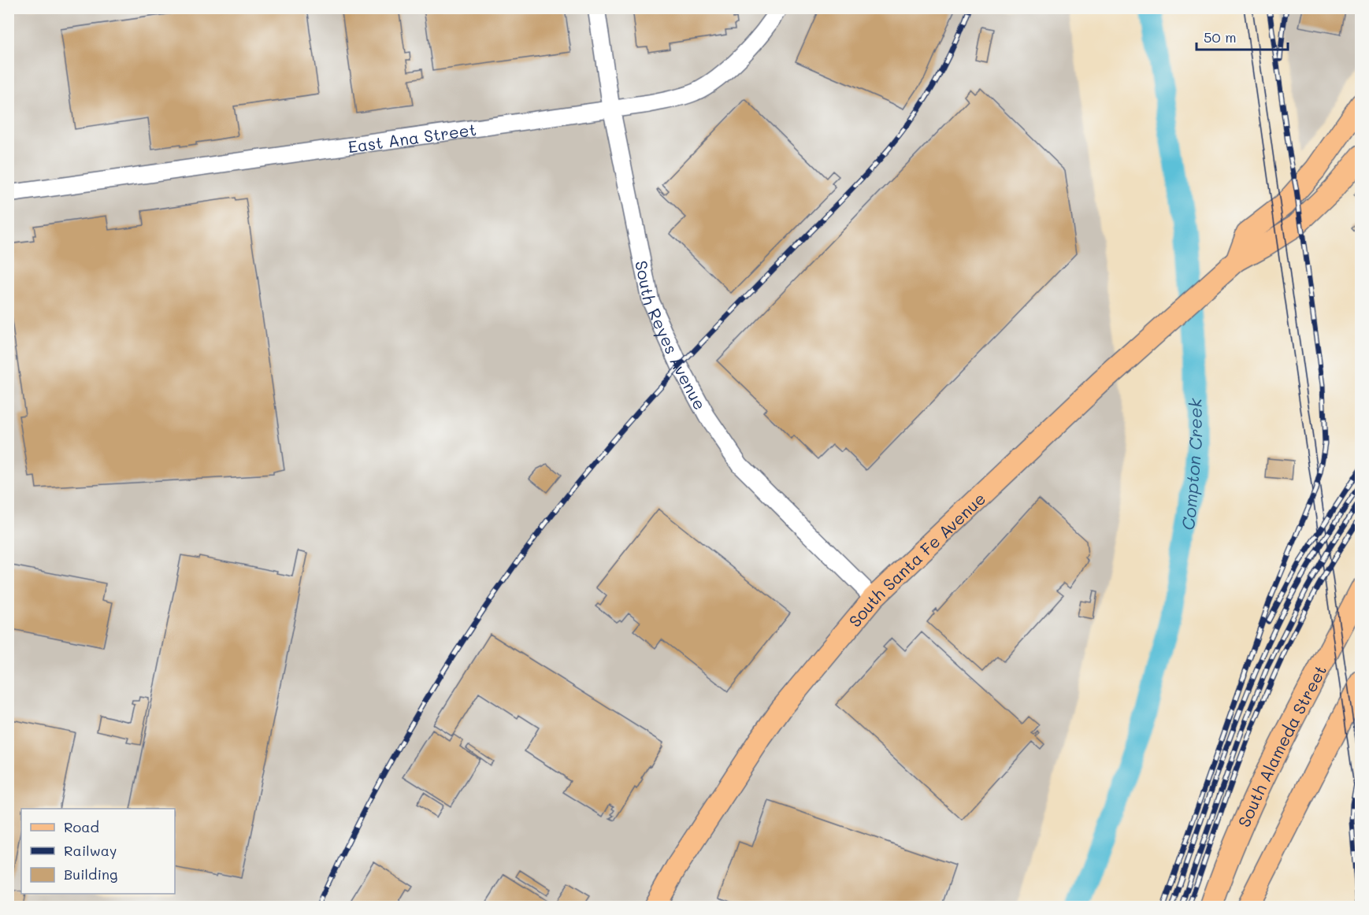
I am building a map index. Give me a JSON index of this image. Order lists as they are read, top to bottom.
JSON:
{
  "streets": {
    "main road": ["South Santa Fe Avenue", "South Alameda Street"],
    "street": ["East Ana Street", "South Reyes Avenue"]
  },
  "crossings": [
    ["East Ana Street", "South Reyes Avenue"],
    ["South Reyes Avenue", "South Santa Fe Avenue"]
  ],
  "water": ["Compton Creek"],
  "legend": ["Road", "Railway", "Building"],
  "scale_bar": "50 m"
}
